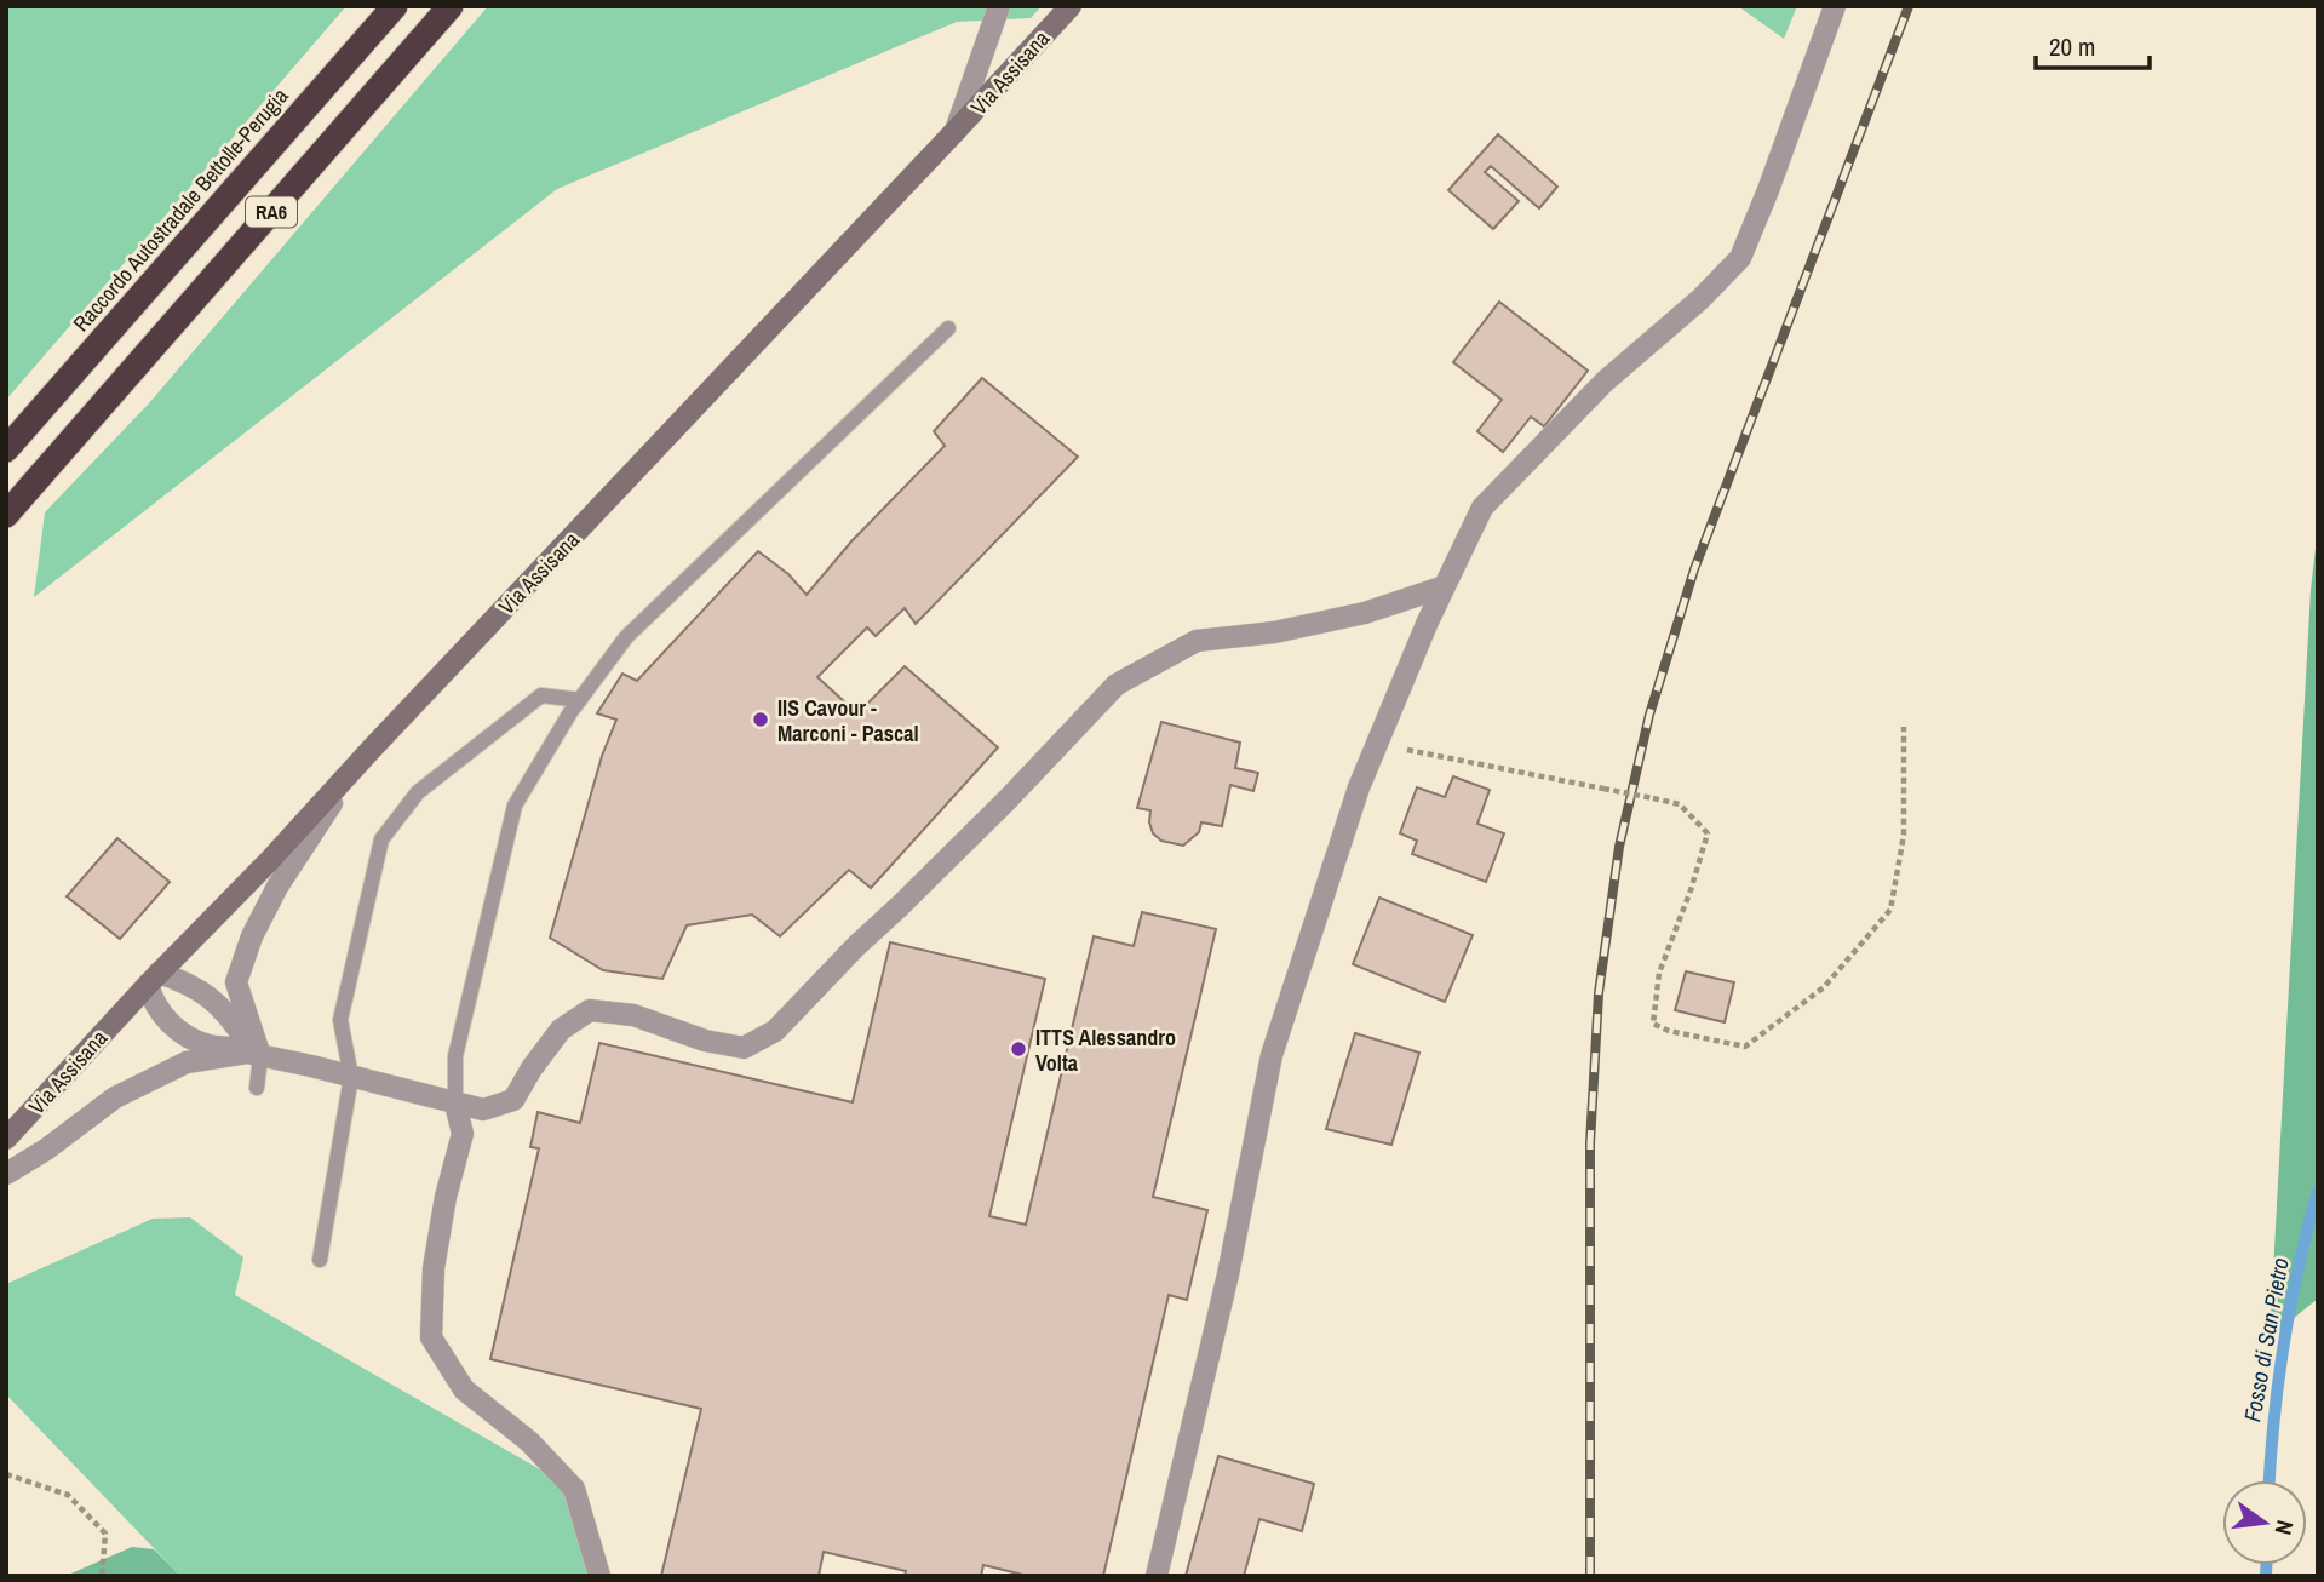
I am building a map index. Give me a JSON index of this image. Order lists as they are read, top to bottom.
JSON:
{
  "streets": {
    "highway": ["Raccordo Autostradale Bettolle-Perugia", "RA6"],
    "main road": ["Via Assisana"]
  },
  "water": ["Fosso di San Pietro"],
  "places": ["IIS Cavour - Marconi - Pascal", "ITTS Alessandro Volta"],
  "scale_bar": "20 m",
  "north": "right"
}
